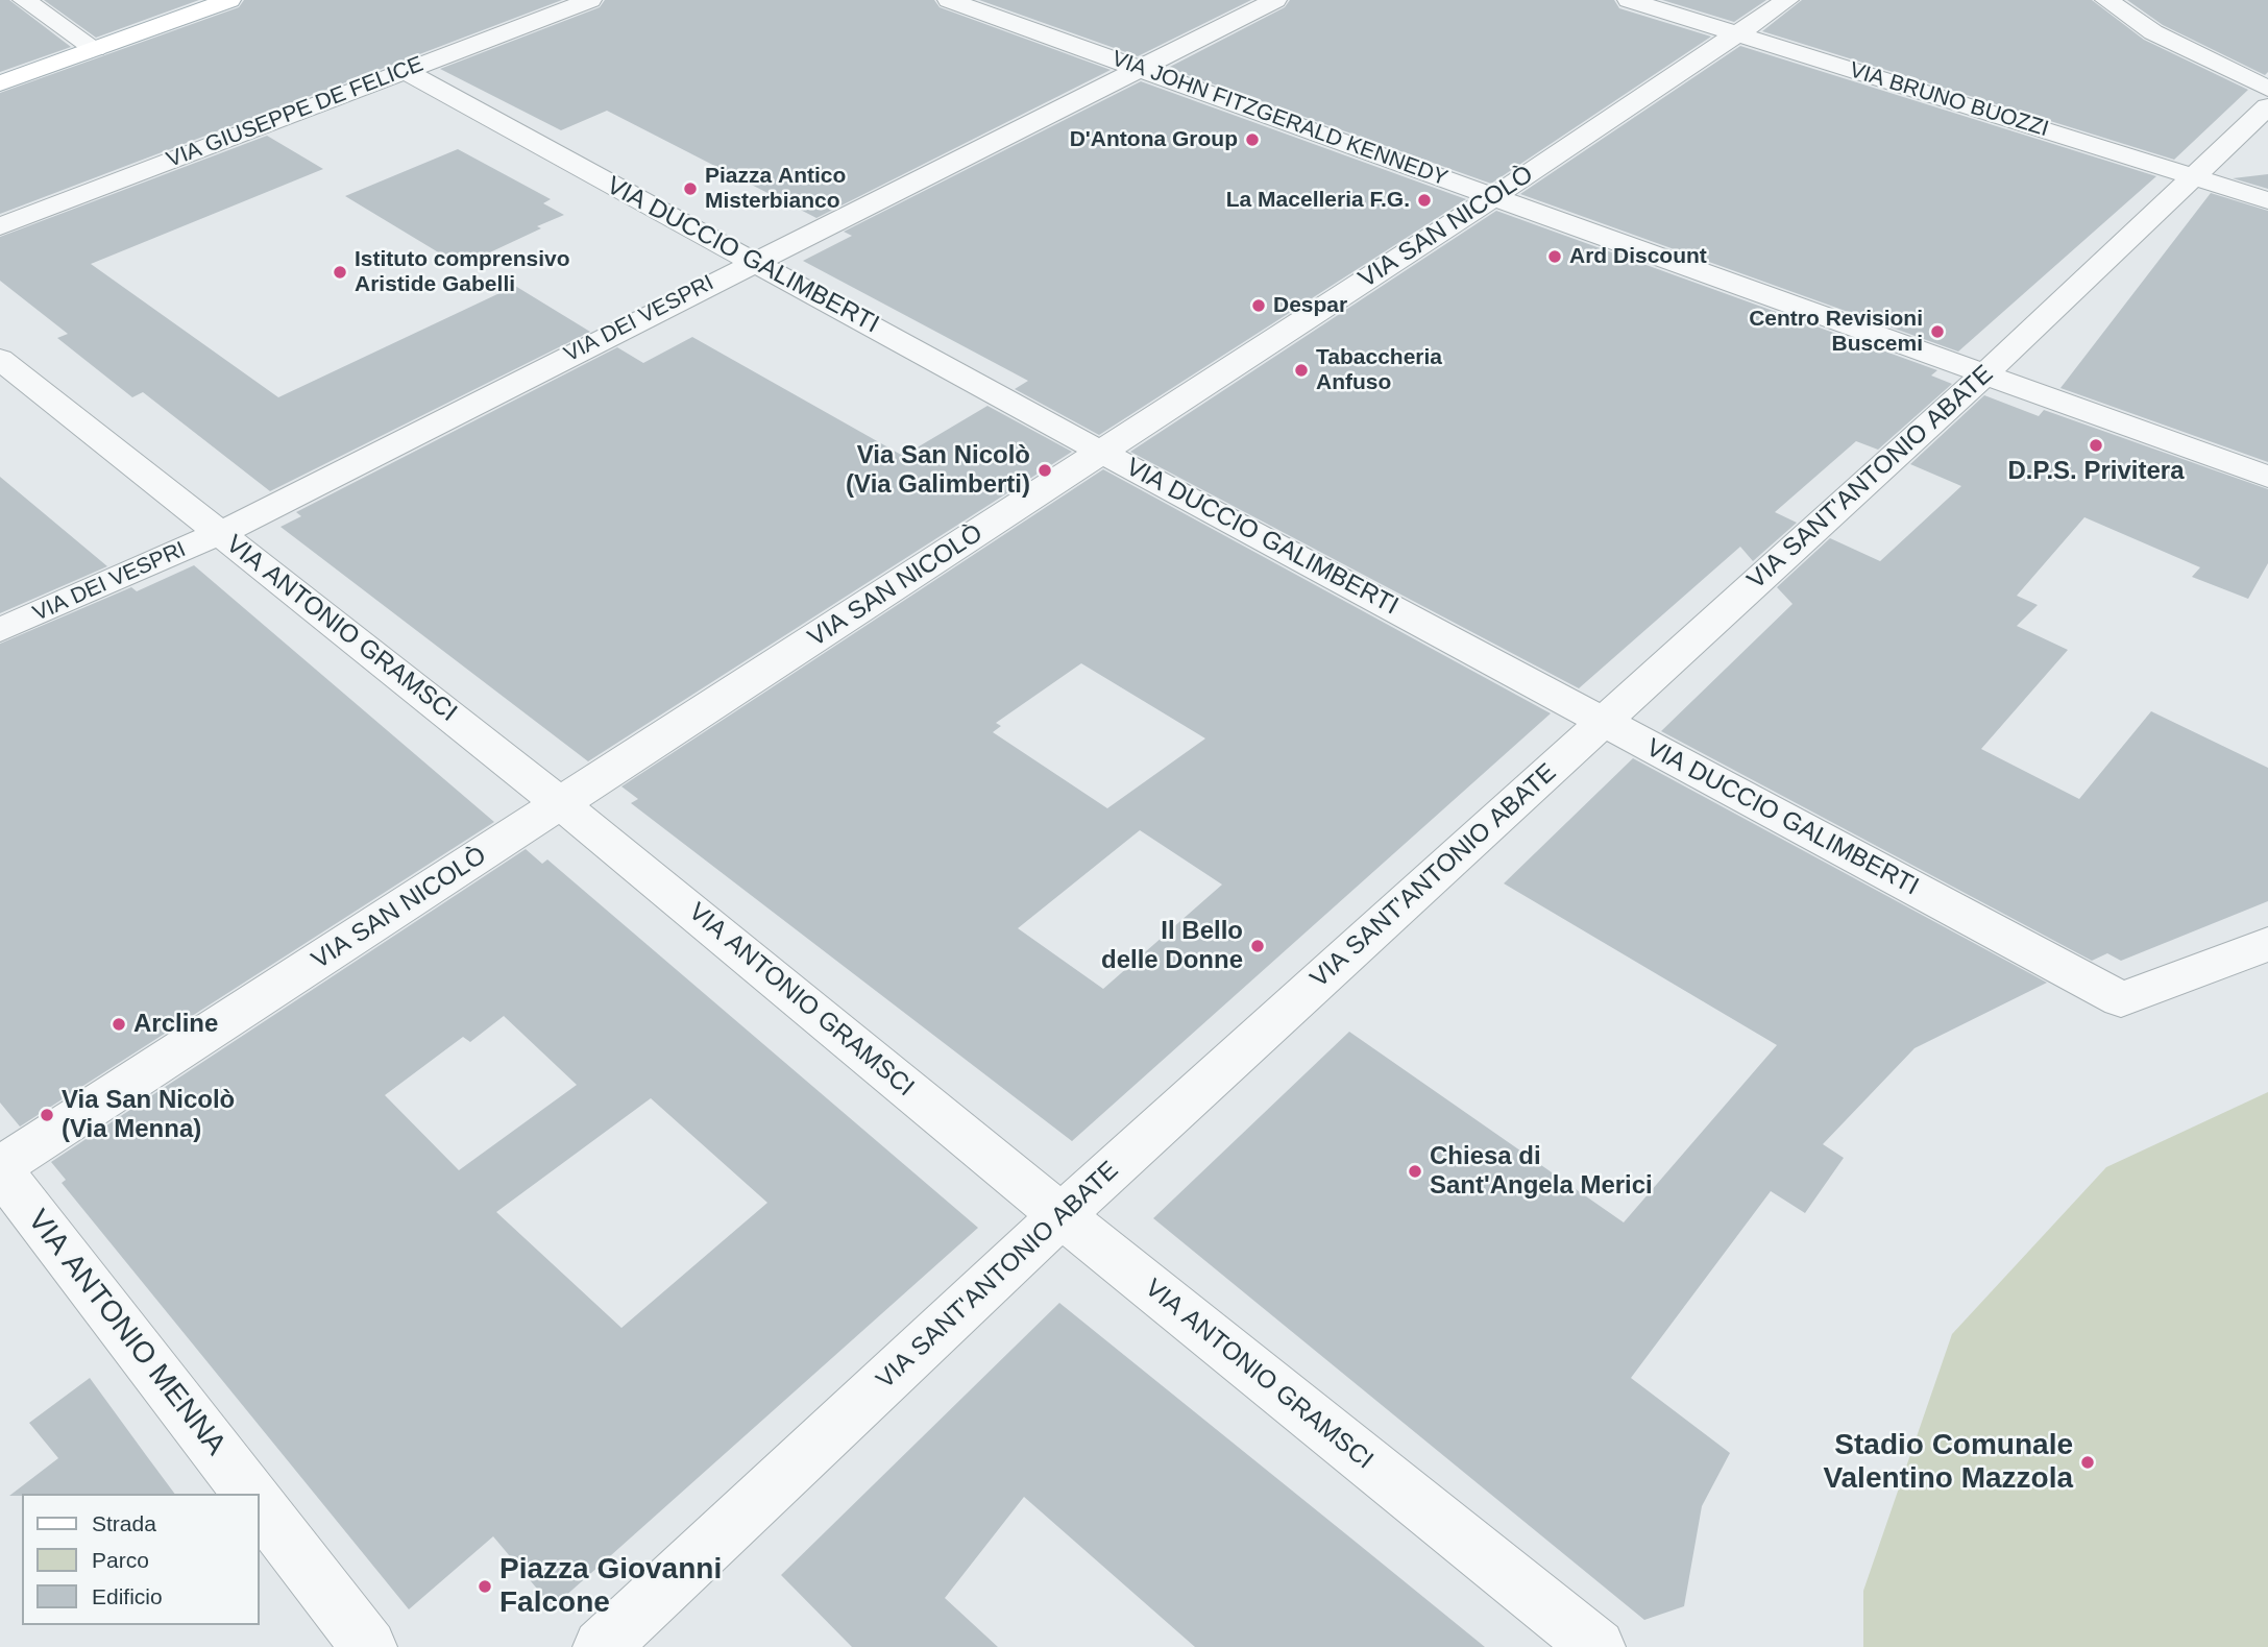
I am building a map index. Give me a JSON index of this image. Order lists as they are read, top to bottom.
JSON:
{
  "streets": {
    "street": [
      "VIA BRUNO BUOZZI",
      "VIA GIUSEPPE DE FELICE",
      "VIA JOHN FITZGERALD KENNEDY",
      "VIA SAN NICOLÒ",
      "VIA DUCCIO GALIMBERTI",
      "VIA DEI VESPRI",
      "VIA SANT'ANTONIO ABATE",
      "VIA ANTONIO GRAMSCI",
      "VIA ANTONIO MENNA"
    ]
  },
  "crossings": [
    ["VIA BRUNO BUOZZI", "VIA SAN NICOLÒ"],
    ["VIA BRUNO BUOZZI", "VIA SANT'ANTONIO ABATE"],
    ["VIA GIUSEPPE DE FELICE", "VIA DUCCIO GALIMBERTI"],
    ["VIA JOHN FITZGERALD KENNEDY", "VIA SAN NICOLÒ"],
    ["VIA JOHN FITZGERALD KENNEDY", "VIA DEI VESPRI"],
    ["VIA JOHN FITZGERALD KENNEDY", "VIA SANT'ANTONIO ABATE"],
    ["VIA SAN NICOLÒ", "VIA DUCCIO GALIMBERTI"],
    ["VIA SAN NICOLÒ", "VIA ANTONIO GRAMSCI"],
    ["VIA SAN NICOLÒ", "VIA ANTONIO MENNA"],
    ["VIA DUCCIO GALIMBERTI", "VIA DEI VESPRI"],
    ["VIA DUCCIO GALIMBERTI", "VIA SANT'ANTONIO ABATE"],
    ["VIA DEI VESPRI", "VIA ANTONIO GRAMSCI"],
    ["VIA SANT'ANTONIO ABATE", "VIA ANTONIO GRAMSCI"]
  ],
  "places": [
    "D'Antona Group",
    "Piazza Antico Misterbianco",
    "La Macelleria F.G.",
    "Ard Discount",
    "Istituto comprensivo Aristide Gabelli",
    "Despar",
    "Centro Revisioni Buscemi",
    "Tabaccheria Anfuso",
    "D.P.S. Privitera",
    "Via San Nicolò (Via Galimberti)",
    "Il Bello delle Donne",
    "Arcline",
    "Via San Nicolò (Via Menna)",
    "Chiesa di Sant'Angela Merici",
    "Stadio Comunale Valentino Mazzola",
    "Piazza Giovanni Falcone"
  ],
  "legend": ["Strada", "Parco", "Edificio"]
}
